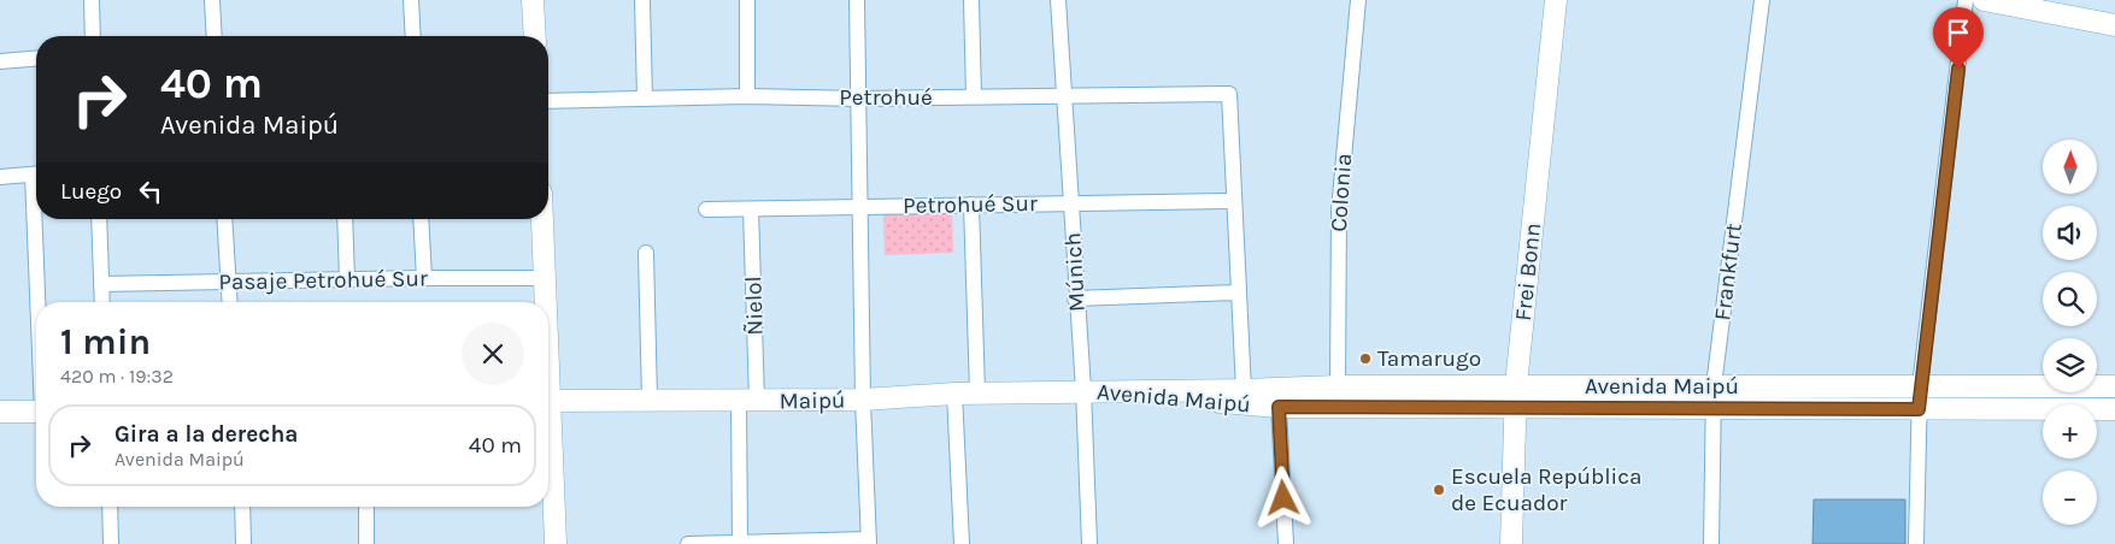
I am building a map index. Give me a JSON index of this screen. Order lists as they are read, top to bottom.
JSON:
{
  "streets": {
    "street": [
      "Petrohué",
      "Colonia",
      "Petrohué Sur",
      "Múnich",
      "Frei Bonn",
      "Frankfurt",
      "Pasaje Petrohué Sur",
      "Ñielol",
      "Avenida Maipú",
      "Maipú"
    ]
  },
  "crossings": [
    ["Petrohué", "Petrohué Sur"],
    ["Petrohué", "Múnich"],
    ["Colonia", "Avenida Maipú"],
    ["Petrohué Sur", "Múnich"],
    ["Petrohué Sur", "Ñielol"],
    ["Múnich", "Avenida Maipú"],
    ["Múnich", "Maipú"],
    ["Frei Bonn", "Avenida Maipú"],
    ["Frankfurt", "Avenida Maipú"],
    ["Ñielol", "Maipú"],
    ["Avenida Maipú", "Maipú"]
  ],
  "places": ["Tamarugo", "Escuela República de Ecuador"],
  "north": "top",
  "page": {
    "turn": ["40 m", "Avenida Maipú"],
    "map_buttons": ["+", "−"],
    "then": "Luego",
    "heading": ["1 min", "420 m · 19:32"],
    "list": [
      {
        "name": "Gira a la derecha",
        "note": "Avenida Maipú",
        "value": "40 m"
      }
    ]
  }
}
